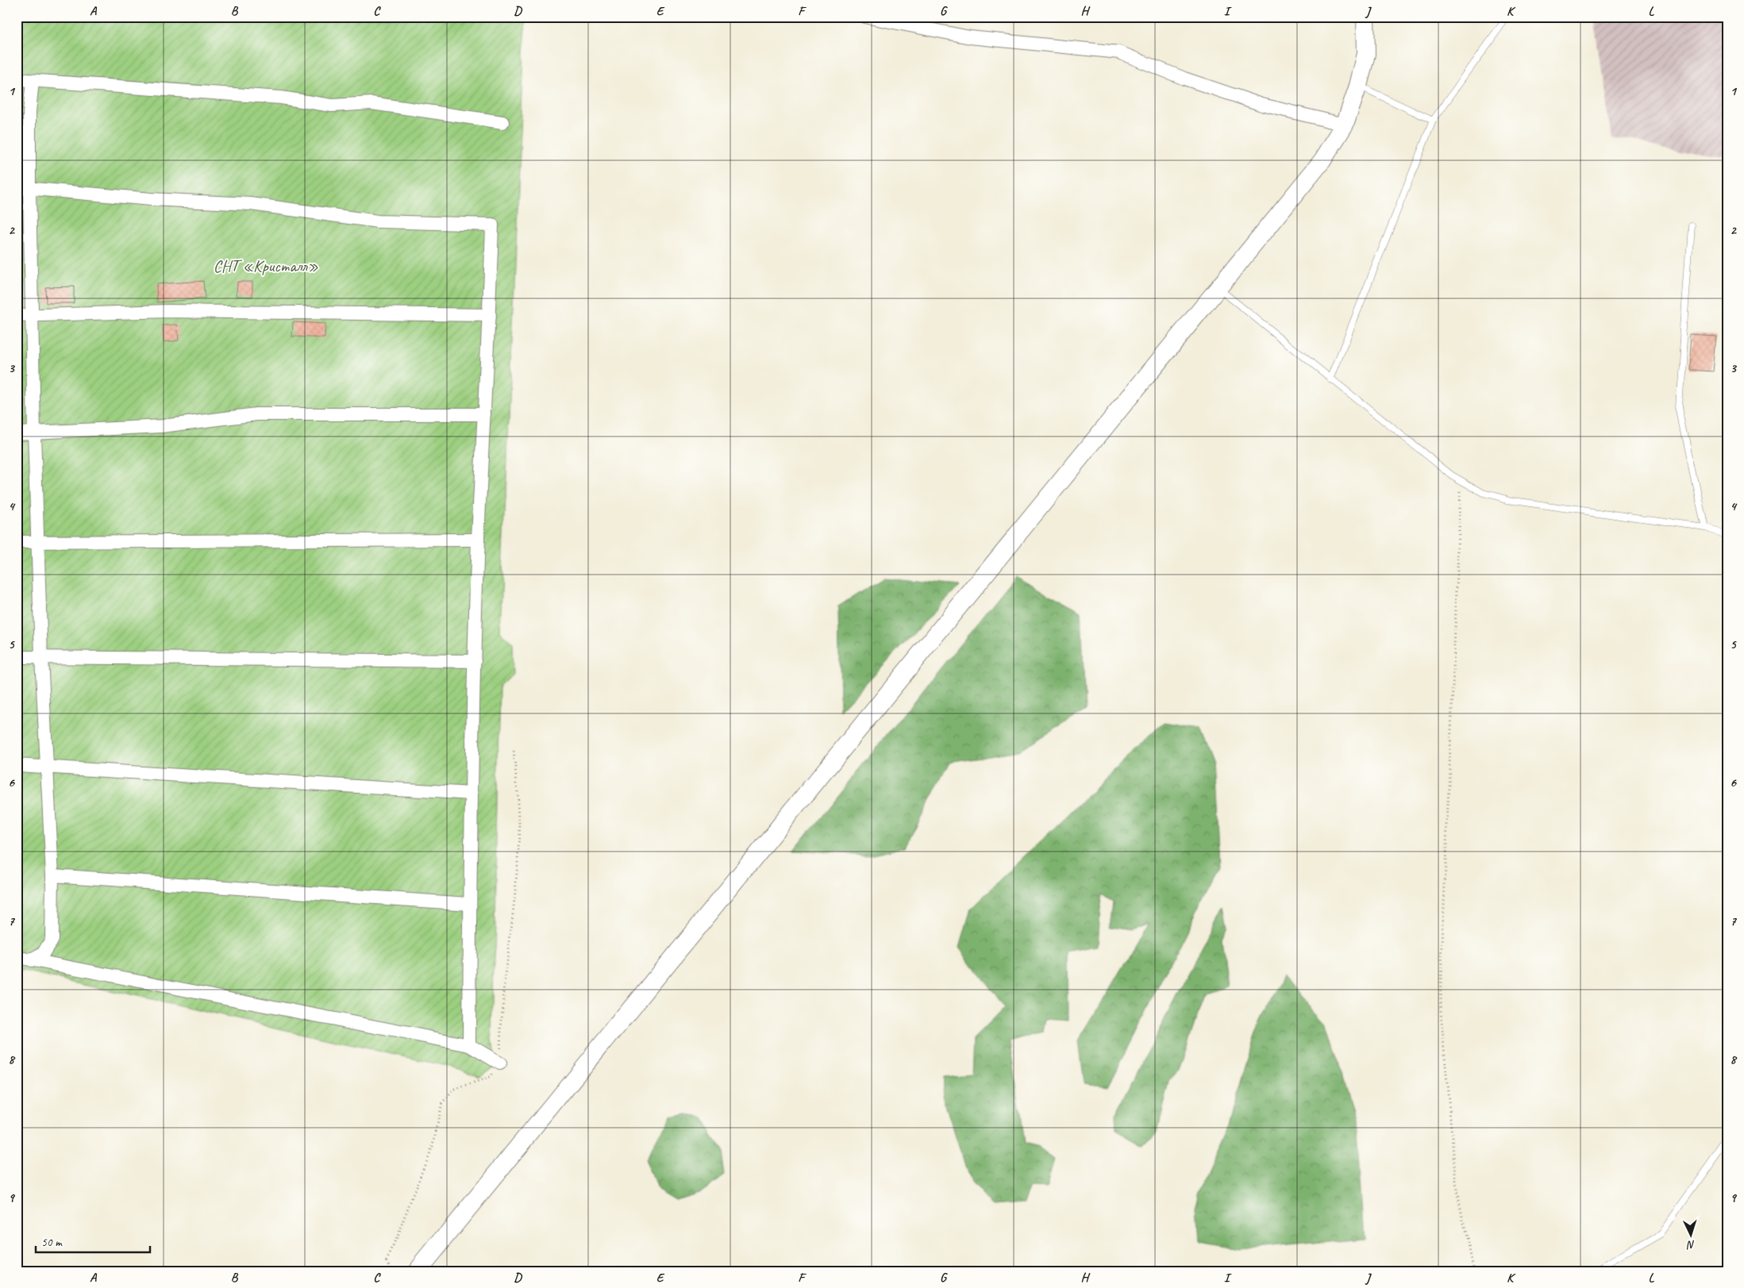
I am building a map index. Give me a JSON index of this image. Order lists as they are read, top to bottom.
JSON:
{
  "parks": ["СНТ «Кристалл»"],
  "scale_bar": "50 m",
  "north": "bottom",
  "grid": {
    "columns": [
      "A",
      "B",
      "C",
      "D",
      "E",
      "F",
      "G",
      "H",
      "I",
      "J",
      "K",
      "L"
    ],
    "rows": [
      "1",
      "2",
      "3",
      "4",
      "5",
      "6",
      "7",
      "8",
      "9"
    ]
  }
}
